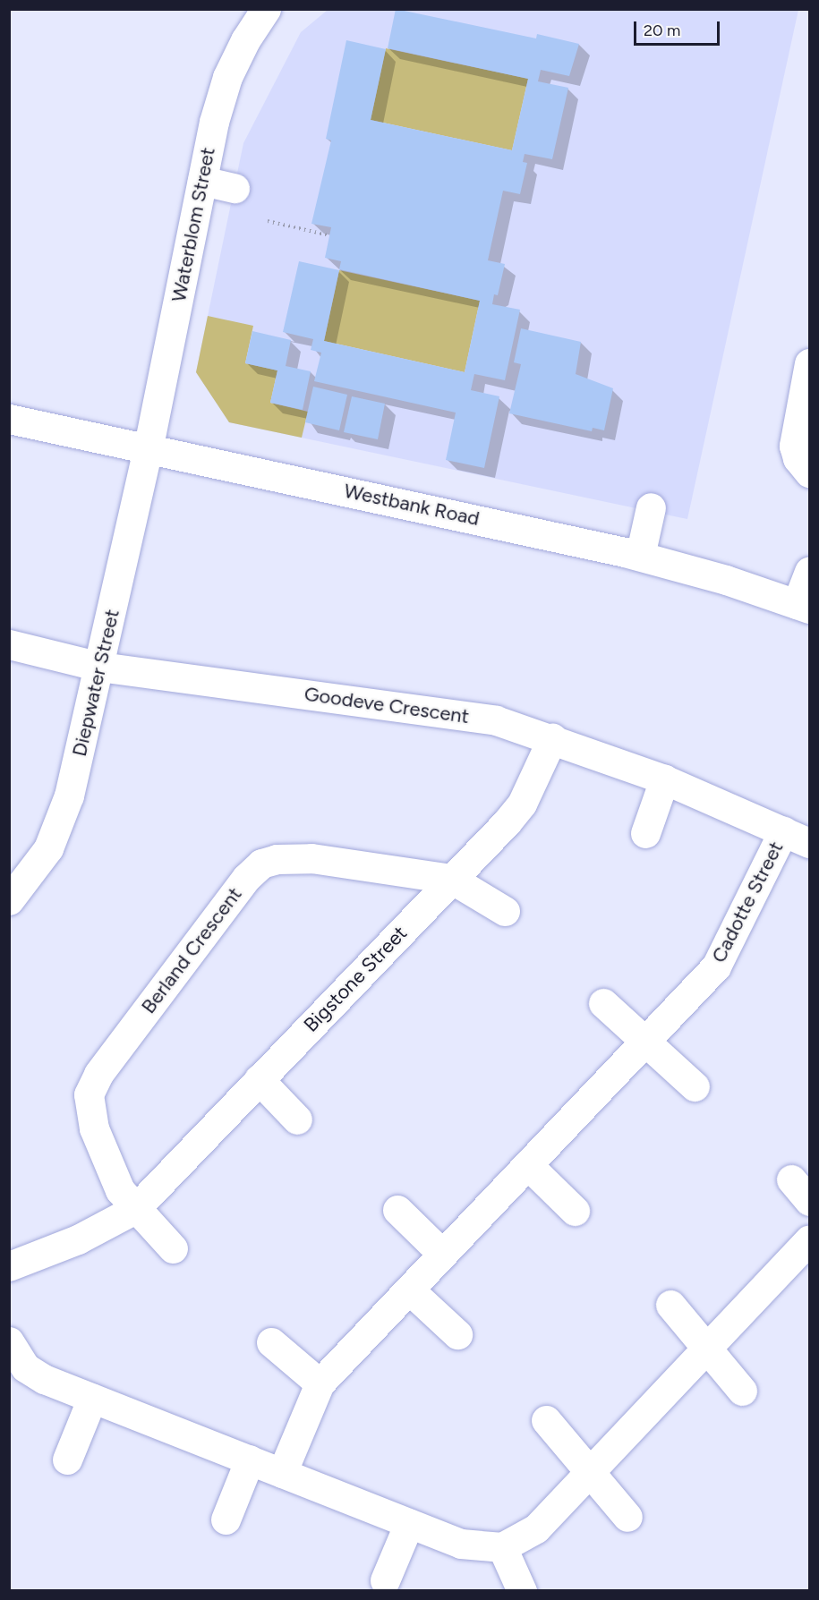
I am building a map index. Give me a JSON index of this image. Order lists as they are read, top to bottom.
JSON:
{
  "streets": {
    "street": [
      "Waterblom Street",
      "Westbank Road",
      "Diepwater Street",
      "Goodeve Crescent",
      "Cadotte Street",
      "Berland Crescent",
      "Bigstone Street"
    ]
  },
  "crossings": [
    ["Waterblom Street", "Westbank Road"],
    ["Waterblom Street", "Diepwater Street"],
    ["Westbank Road", "Diepwater Street"],
    ["Diepwater Street", "Goodeve Crescent"],
    ["Goodeve Crescent", "Cadotte Street"],
    ["Goodeve Crescent", "Bigstone Street"],
    ["Berland Crescent", "Bigstone Street"]
  ],
  "scale_bar": "20 m"
}
